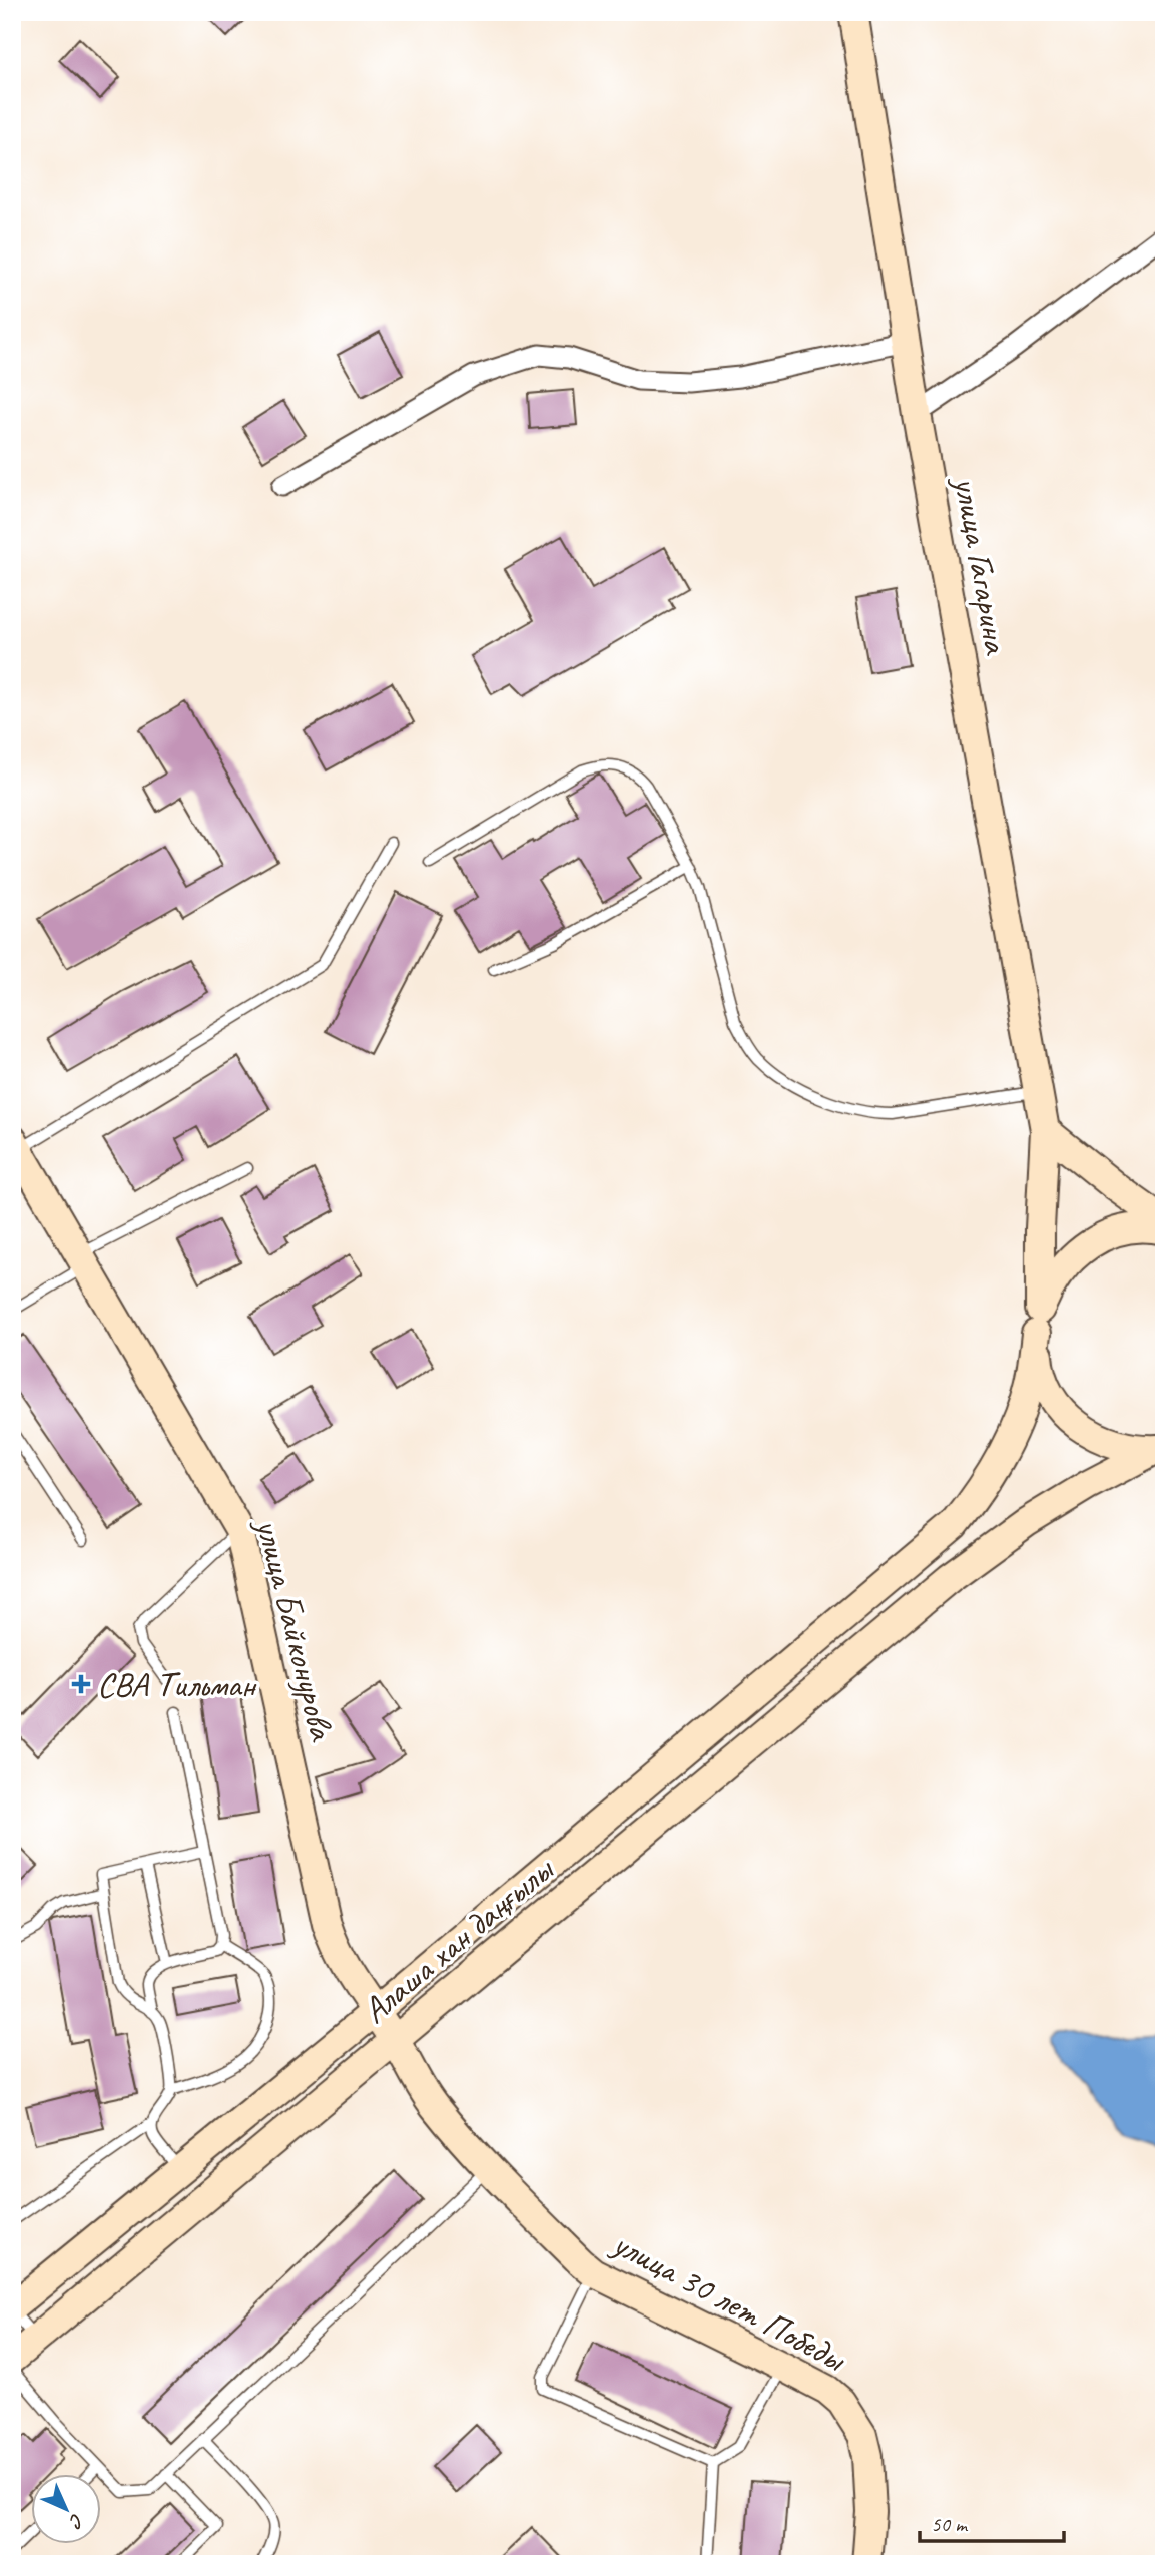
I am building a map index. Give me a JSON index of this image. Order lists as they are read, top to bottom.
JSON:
{
  "streets": {
    "main road": [
      "улица Гагарина",
      "улица Байконурова",
      "Алаша хан даңғылы",
      "улица 30 лет Победы"
    ]
  },
  "crossings": [
    ["улица Гагарина", "Алаша хан даңғылы"],
    ["улица Байконурова", "Алаша хан даңғылы"],
    ["улица Байконурова", "улица 30 лет Победы"],
    ["Алаша хан даңғылы", "улица 30 лет Победы"]
  ],
  "places": {
    "health": ["СВА Тильман"]
  },
  "scale_bar": "50 m",
  "north": "bottom right"
}
